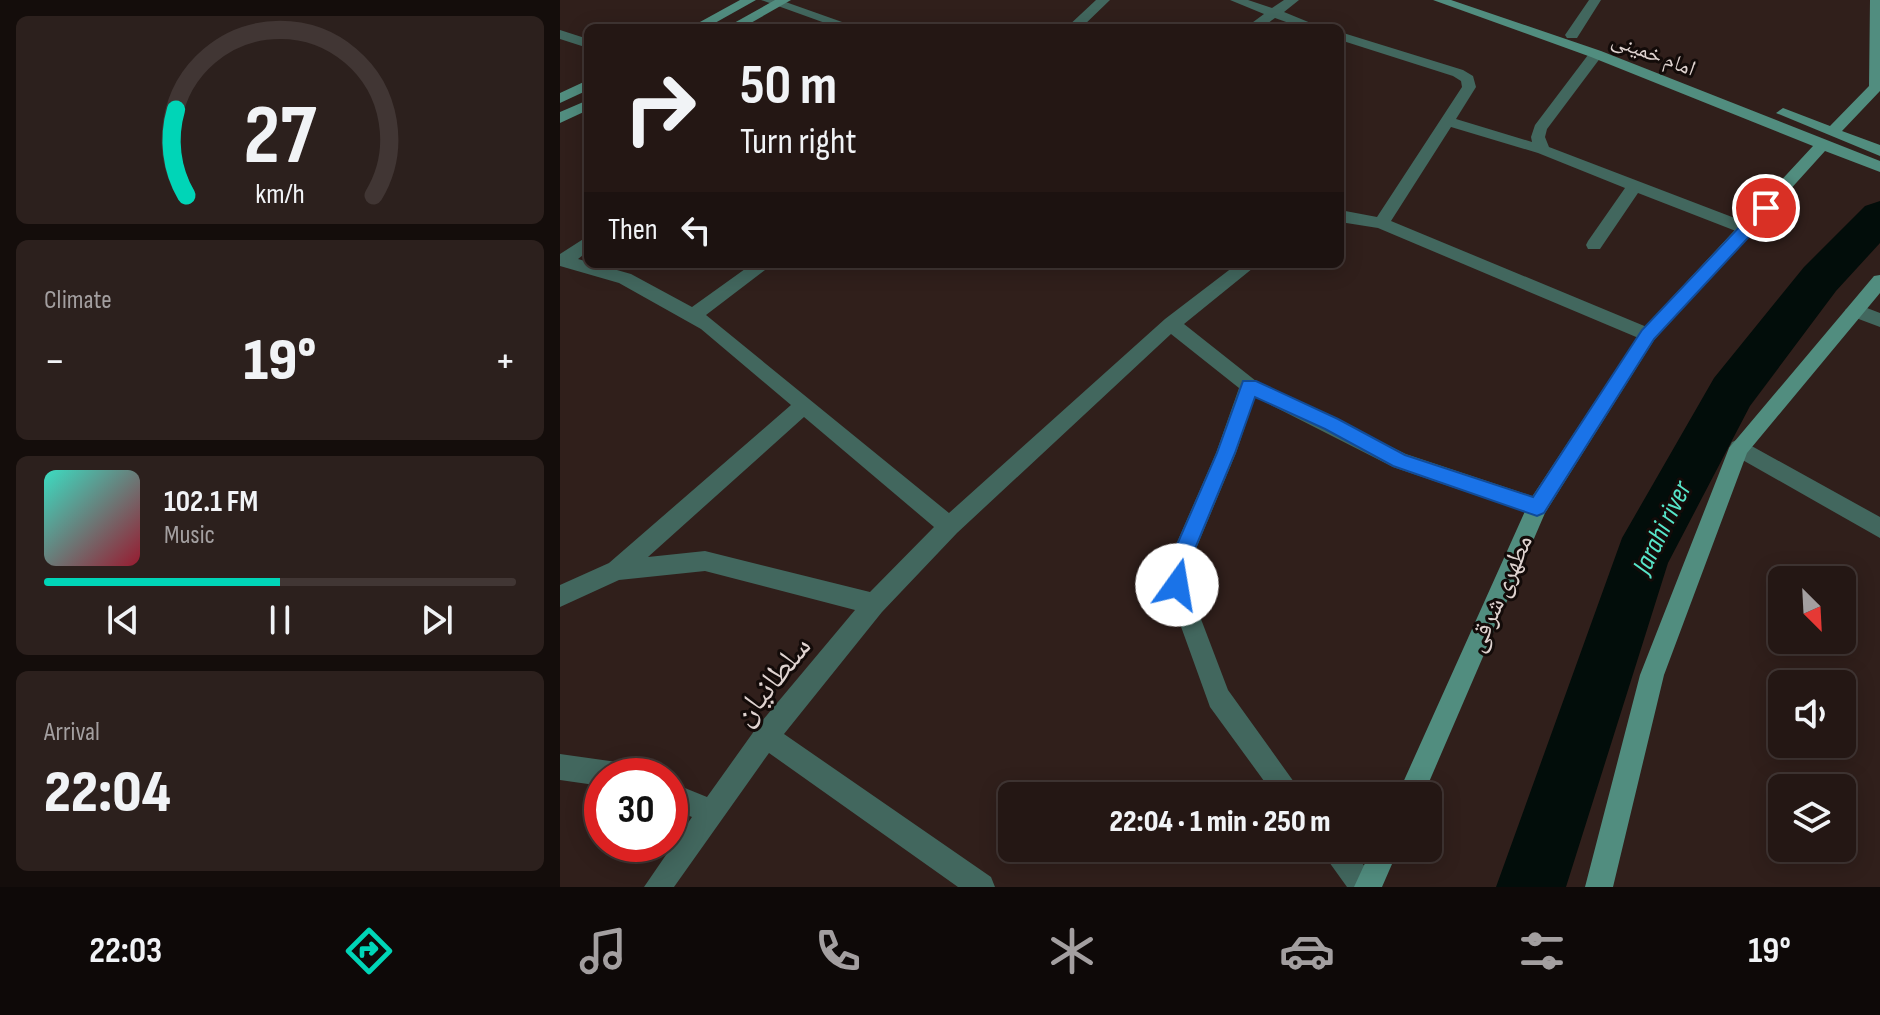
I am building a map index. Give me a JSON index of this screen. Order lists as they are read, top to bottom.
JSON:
{
  "streets": {
    "street": ["امام خمینی", "مطهری شرقی", "سلطانیان"]
  },
  "crossings": [
    ["امام خمینی", "مطهری شرقی"]
  ],
  "water": ["Jarahi river"],
  "north": "bottom right",
  "page": {
    "turn": ["50 m", "Turn right"],
    "then": "Then",
    "tile": [
      "Climate",
      ["Arrival", "22:04"]
    ],
    "heat": ["−", "19°", "+"],
    "song": ["102.1 FM", "Music"],
    "limit": "30",
    "trip": "22:04 · 1 min · 250 m",
    "tabs": ["22:03", "19°"],
    "gauge": ["27", "km/h"]
  }
}
